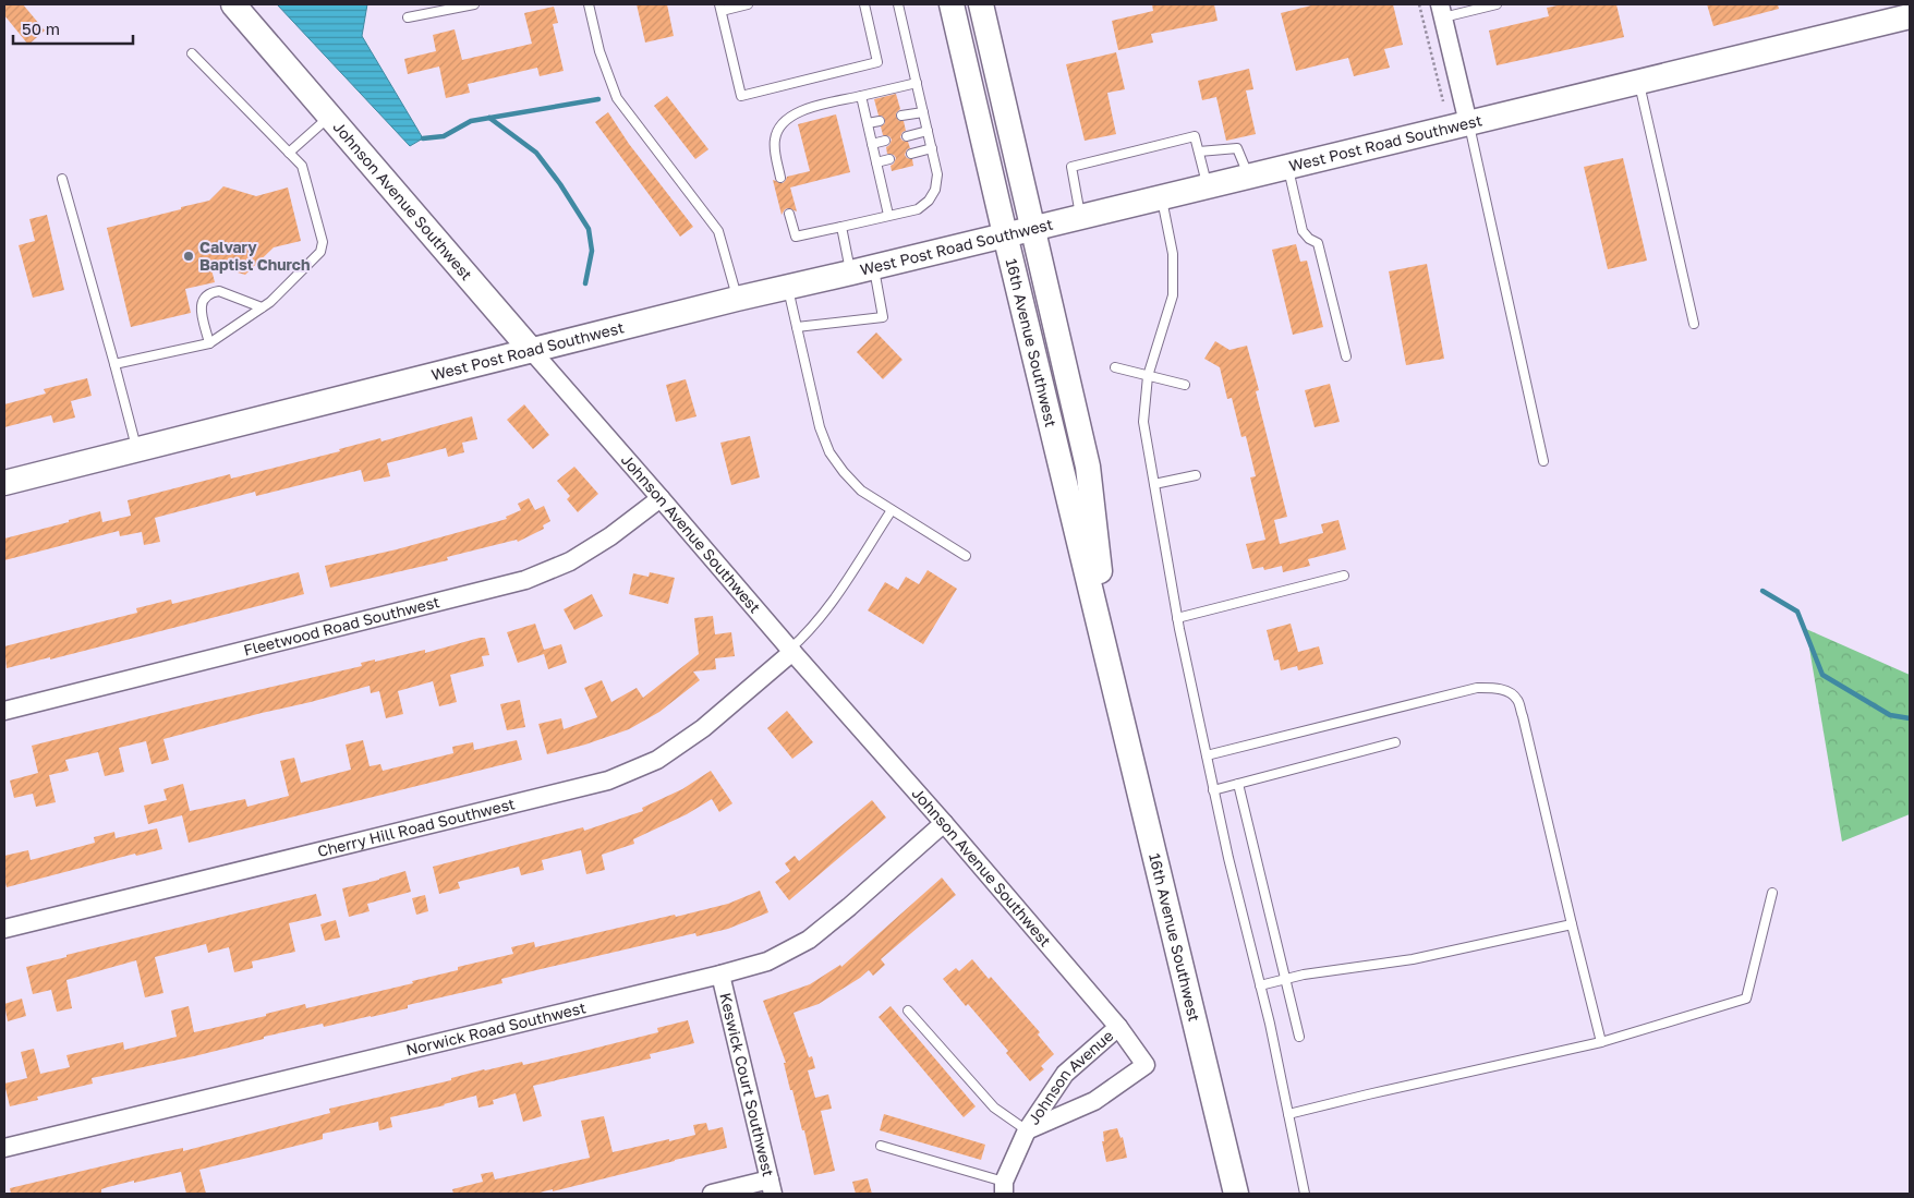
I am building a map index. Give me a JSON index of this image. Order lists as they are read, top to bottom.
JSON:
{
  "streets": {
    "street": [
      "West Post Road Southwest",
      "Johnson Avenue Southwest",
      "16th Avenue Southwest",
      "Fleetwood Road Southwest",
      "Cherry Hill Road Southwest",
      "Norwick Road Southwest",
      "Johnson Avenue",
      "Keswick Court Southwest"
    ]
  },
  "crossings": [
    ["West Post Road Southwest", "Johnson Avenue Southwest"],
    ["West Post Road Southwest", "16th Avenue Southwest"],
    ["Johnson Avenue Southwest", "Fleetwood Road Southwest"],
    ["Johnson Avenue Southwest", "Cherry Hill Road Southwest"],
    ["Johnson Avenue Southwest", "Norwick Road Southwest"],
    ["Johnson Avenue Southwest", "Johnson Avenue"],
    ["Norwick Road Southwest", "Keswick Court Southwest"]
  ],
  "places": ["Calvary Baptist Church"],
  "scale_bar": "50 m"
}
